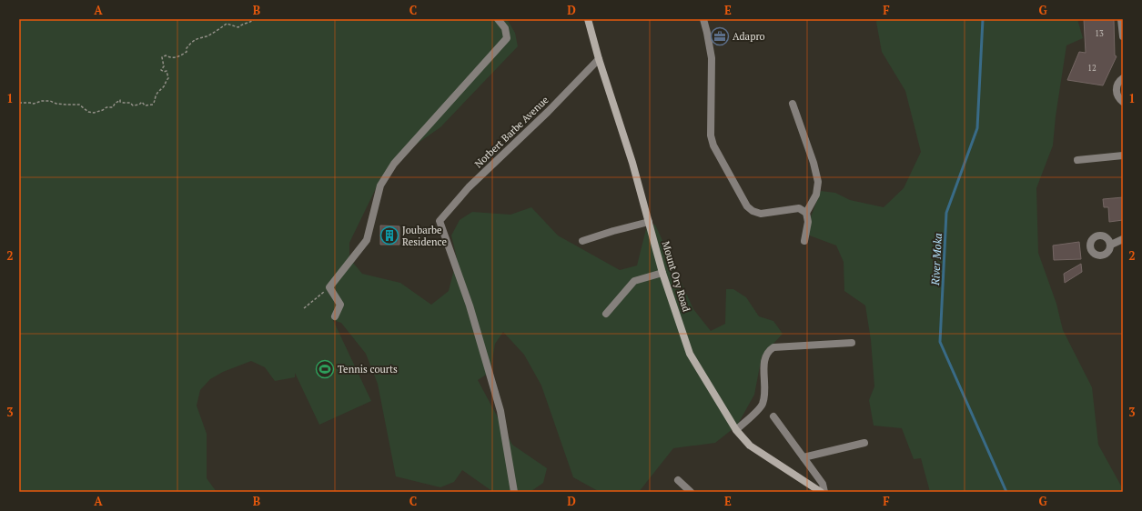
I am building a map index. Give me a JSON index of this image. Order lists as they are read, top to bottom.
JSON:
{
  "streets": {
    "main road": ["Mount Ory Road"],
    "street": ["Norbert Barbe Avenue"]
  },
  "crossings": [
    ["Norbert Barbe Avenue", "Mount Ory Road"]
  ],
  "water": ["River Moka"],
  "places": {
    "office": ["Adapro"],
    "building": ["Joubarbe Residence"],
    "sports": ["Tennis courts"]
  },
  "house_numbers": ["13", "12"],
  "grid": {
    "columns": [
      "A",
      "B",
      "C",
      "D",
      "E",
      "F",
      "G"
    ],
    "rows": ["1", "2", "3"]
  }
}
